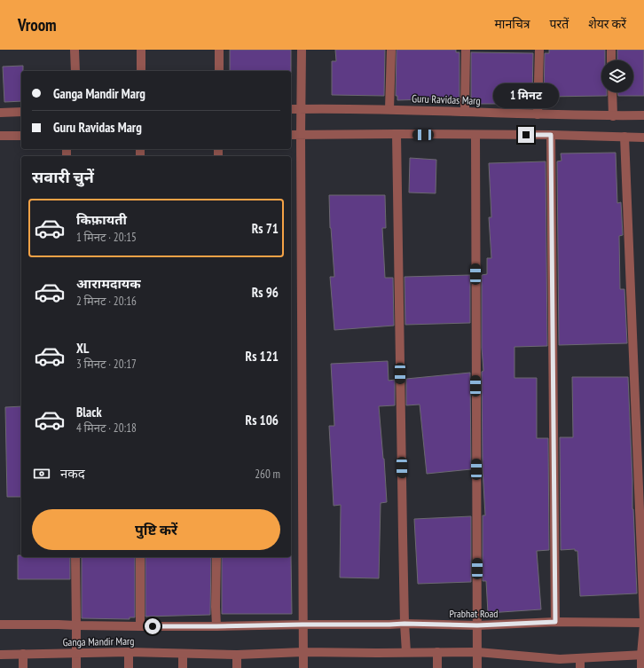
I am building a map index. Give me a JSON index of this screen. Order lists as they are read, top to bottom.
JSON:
{
  "streets": {
    "street": ["Guru Ravidas Marg", "Prabhat Road", "Ganga Mandir Marg"]
  },
  "crossings": [
    ["Prabhat Road", "Ganga Mandir Marg"]
  ],
  "page": {
    "header": "Vroom",
    "nav": ["मानचित्र", "परतें", "शेयर करें"],
    "banner": ["Ganga Mandir Marg", "Guru Ravidas Marg"],
    "bubble": "1 मिनट",
    "heading": "सवारी चुनें",
    "list": [
      {
        "name": "किफ़ायती",
        "note": "1 मिनट · 20:15",
        "value": "Rs 71"
      },
      {
        "name": "आरामदायक",
        "note": "2 मिनट · 20:16",
        "value": "Rs 96"
      },
      {
        "name": "XL",
        "note": "3 मिनट · 20:17",
        "value": "Rs 121"
      },
      {
        "name": "Black",
        "note": "4 मिनट · 20:18",
        "value": "Rs 106"
      }
    ],
    "pay": ["नकद", "260 m"],
    "buttons": "पुष्टि करें"
  }
}
